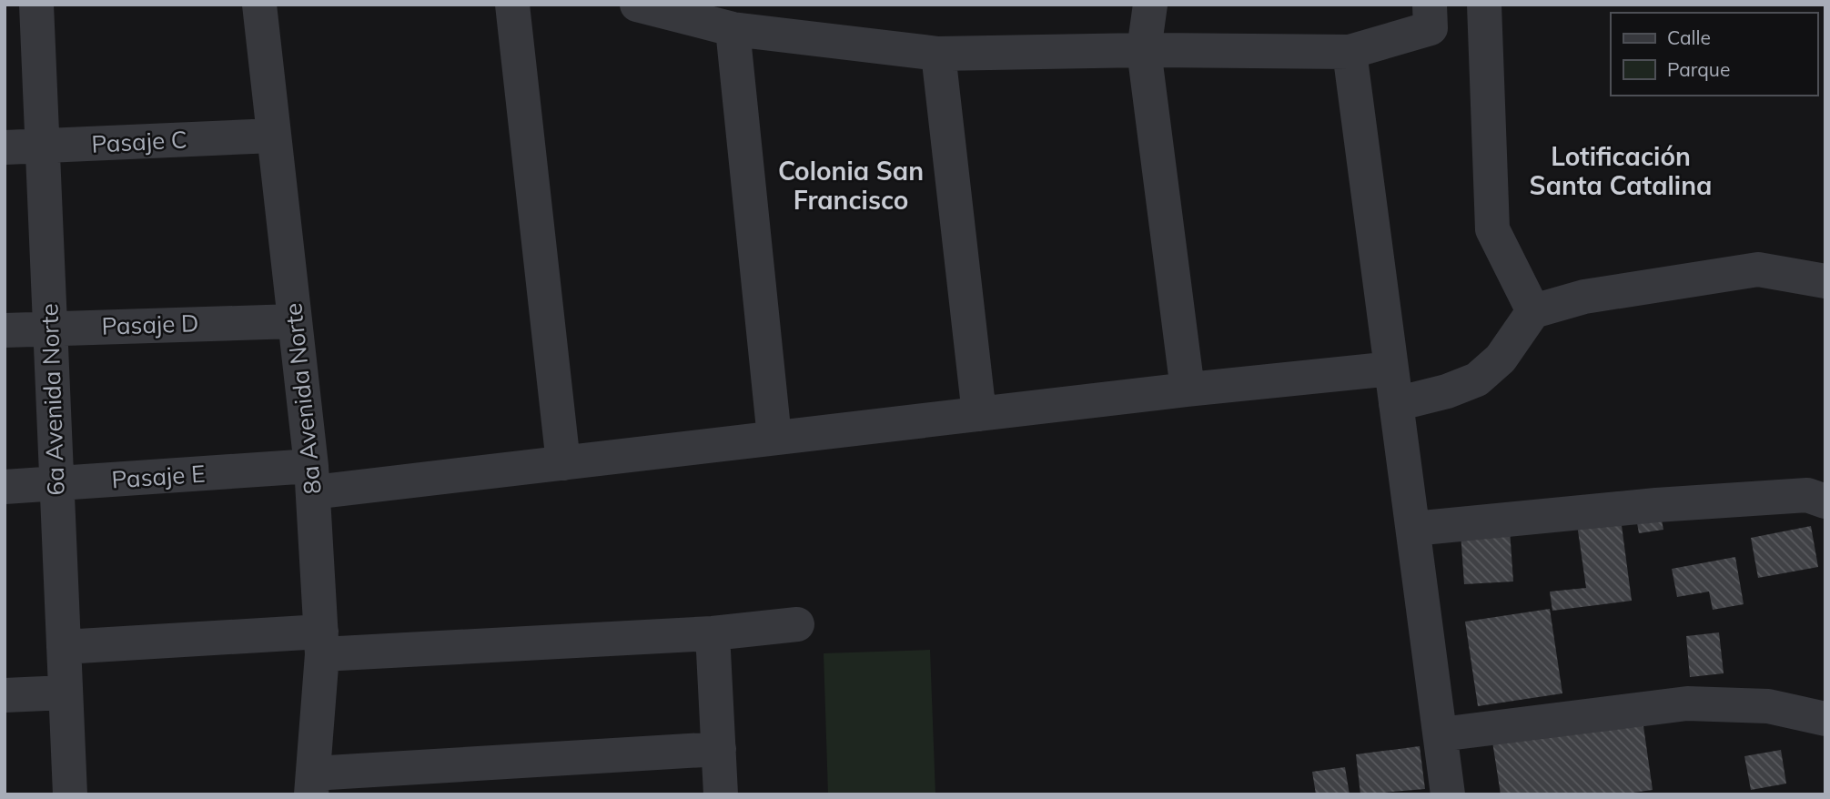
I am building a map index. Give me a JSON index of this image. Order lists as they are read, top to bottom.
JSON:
{
  "streets": {
    "street": [
      "Pasaje C",
      "Pasaje D",
      "8a Avenida Norte",
      "6a Avenida Norte",
      "Pasaje E"
    ]
  },
  "crossings": [
    ["Pasaje C", "8a Avenida Norte"],
    ["Pasaje C", "6a Avenida Norte"],
    ["Pasaje D", "8a Avenida Norte"],
    ["Pasaje D", "6a Avenida Norte"],
    ["8a Avenida Norte", "Pasaje E"],
    ["6a Avenida Norte", "Pasaje E"]
  ],
  "districts": ["Lotificación Santa Catalina", "Colonia San Francisco"],
  "legend": ["Calle", "Parque"]
}
